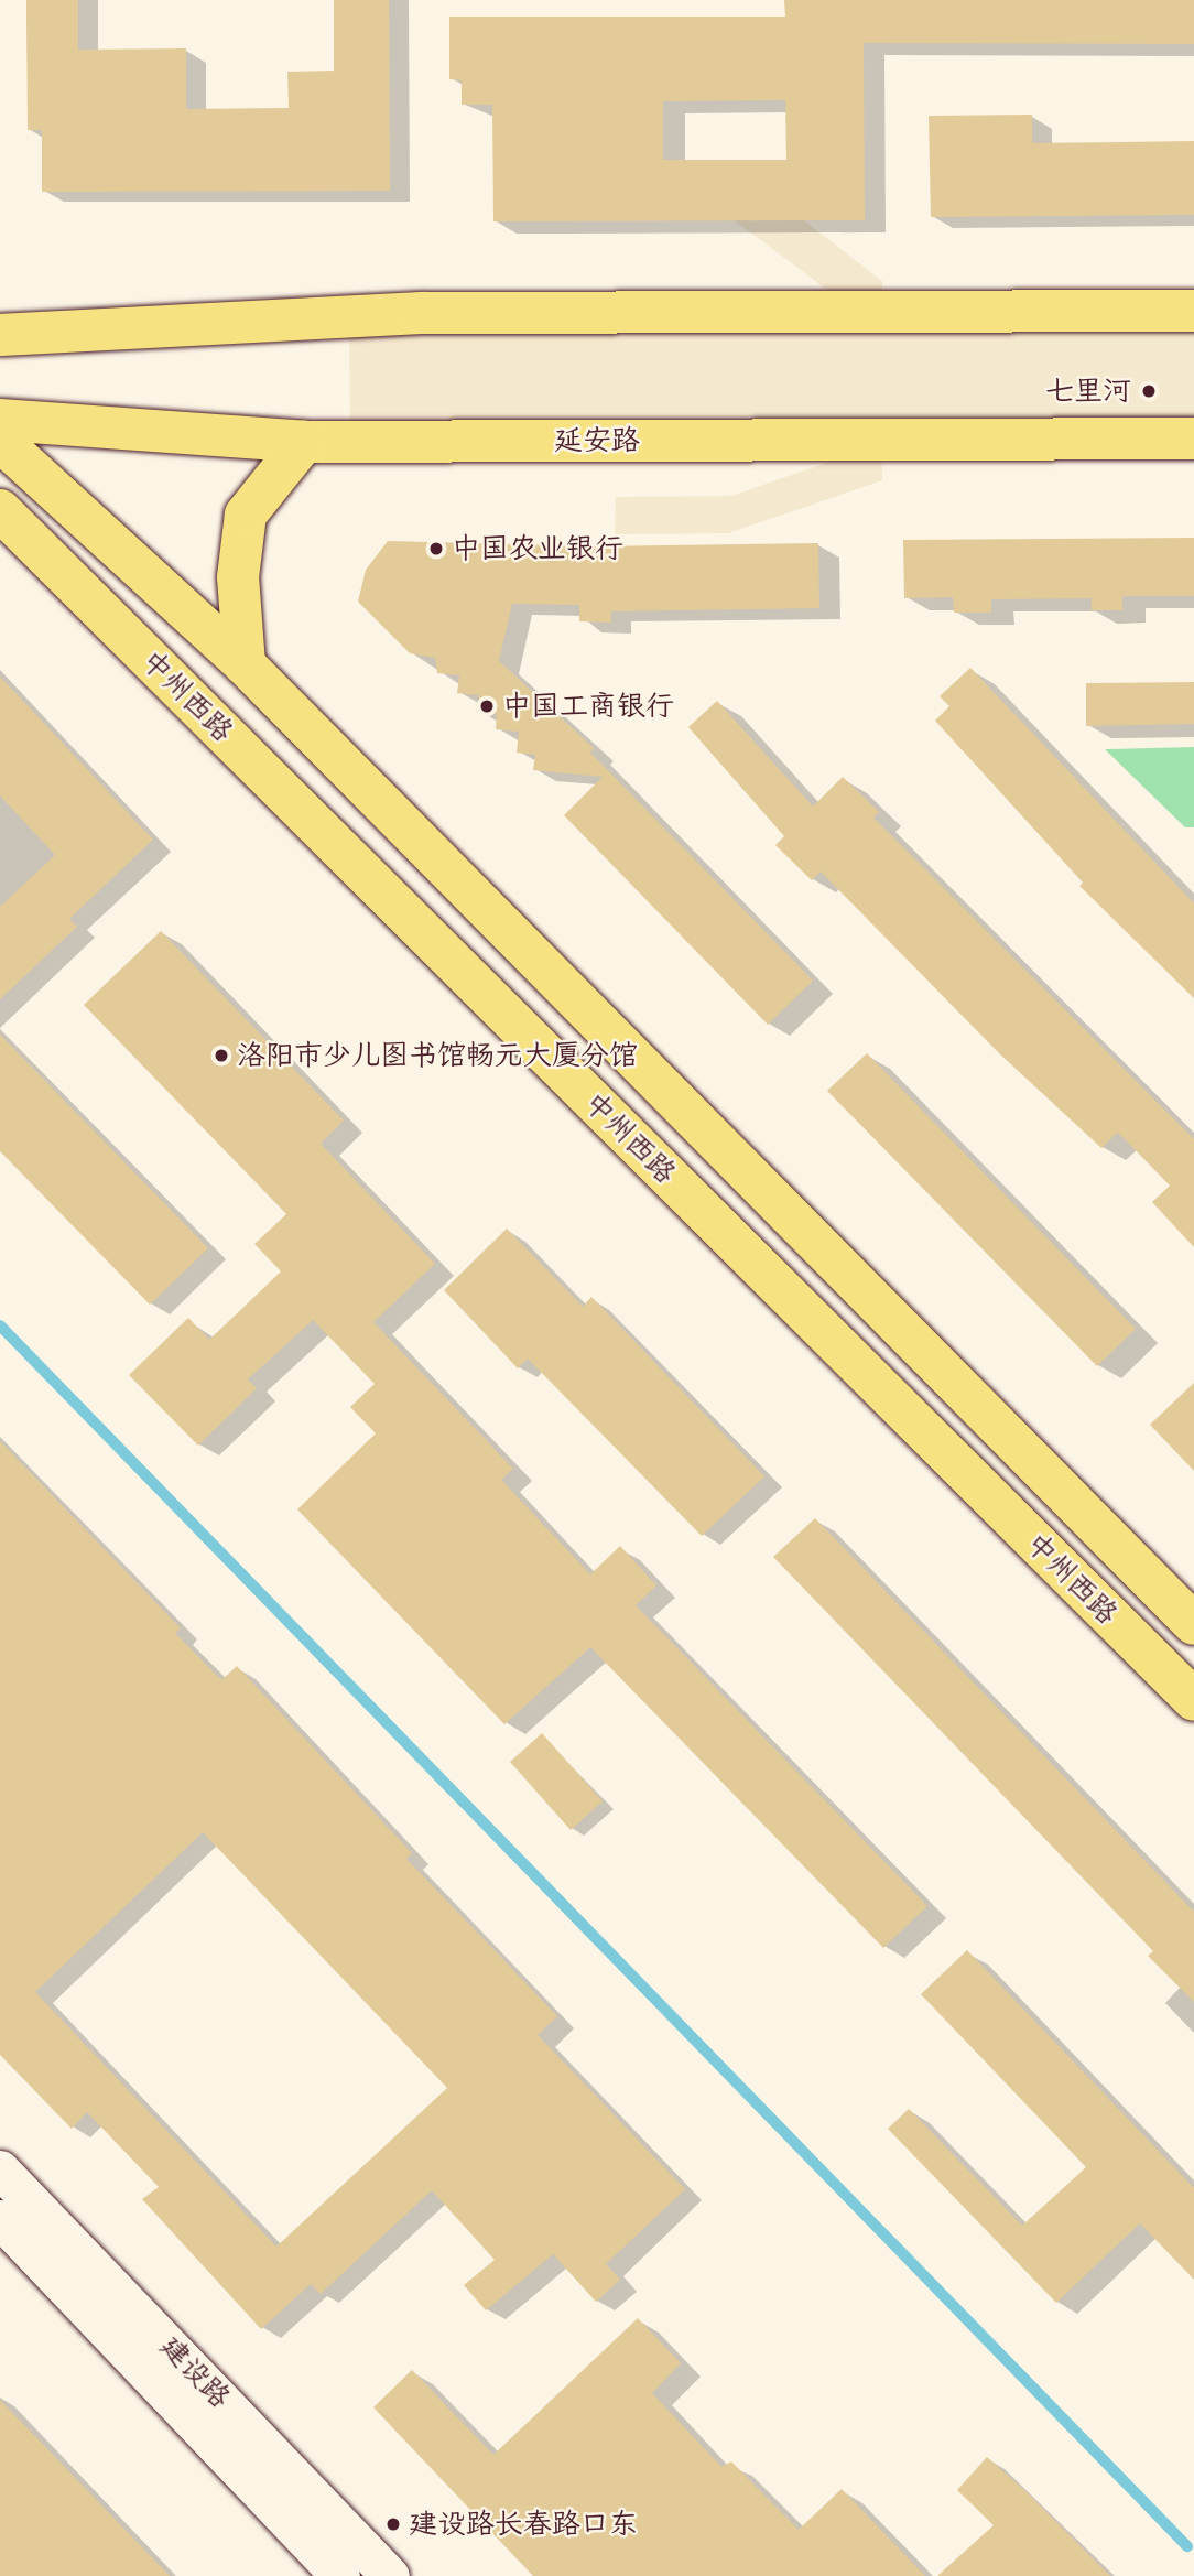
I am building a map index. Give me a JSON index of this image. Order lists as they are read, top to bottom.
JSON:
{
  "streets": {
    "main road": ["延安路", "中州西路"],
    "street": ["建设路"]
  },
  "places": [
    "七里河",
    "中国农业银行",
    "中国工商银行",
    "洛阳市少儿图书馆畅元大厦分馆",
    "建设路长春路口东"
  ]
}
